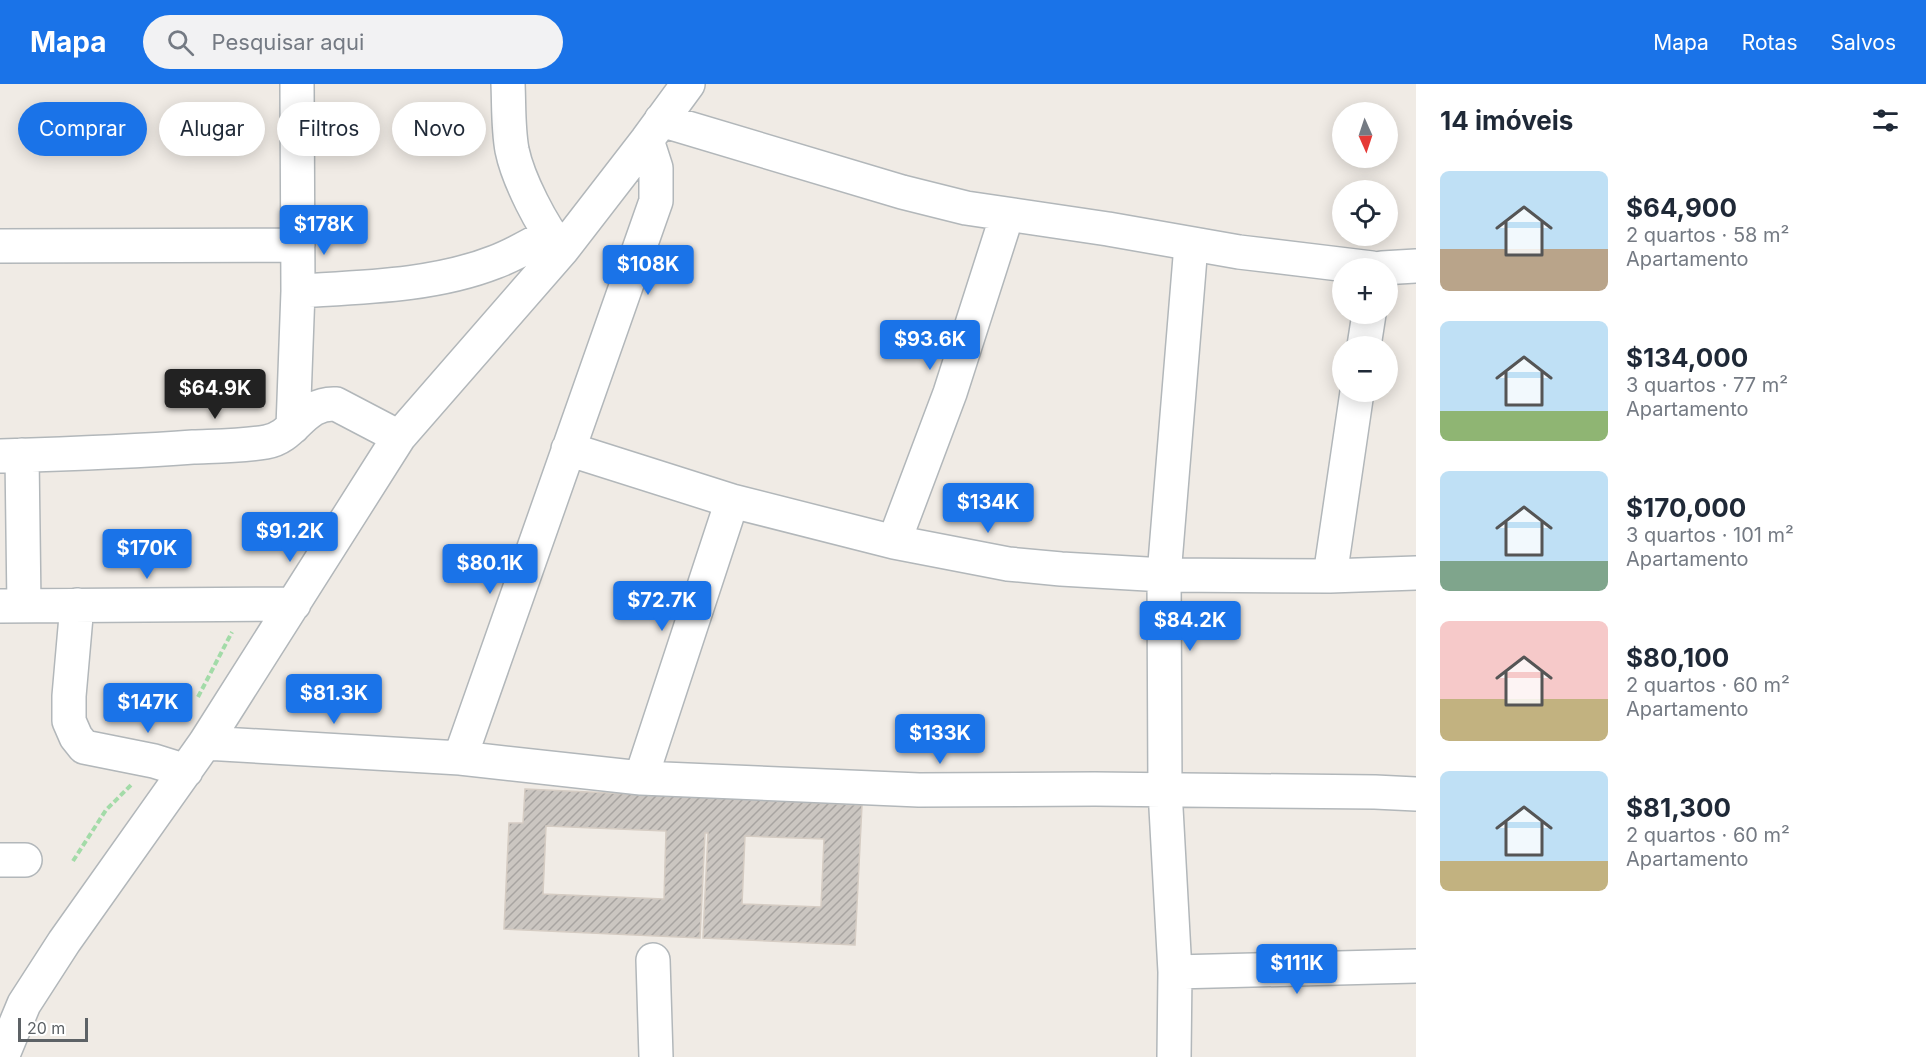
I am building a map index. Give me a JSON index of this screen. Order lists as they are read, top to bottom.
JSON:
{
  "scale_bar": "20 m",
  "north": "bottom",
  "page": {
    "header": "Mapa",
    "search": "Pesquisar aqui",
    "nav": ["Mapa", "Rotas", "Salvos"],
    "heading": "14 imóveis",
    "map_buttons": ["+", "−"],
    "chip": [
      "Comprar",
      "Alugar",
      "Filtros",
      "Novo"
    ],
    "list": [
      {
        "name": "$64,900",
        "note": "2 quartos · 58 m² · Apartamento"
      },
      {
        "name": "$134,000",
        "note": "3 quartos · 77 m² · Apartamento"
      },
      {
        "name": "$170,000",
        "note": "3 quartos · 101 m² · Apartamento"
      },
      {
        "name": "$80,100",
        "note": "2 quartos · 60 m² · Apartamento"
      },
      {
        "name": "$81,300",
        "note": "2 quartos · 60 m² · Apartamento"
      }
    ],
    "price": [
      "$178K",
      "$108K",
      "$93.6K",
      "$64.9K",
      "$134K",
      "$91.2K",
      "$170K",
      "$80.1K",
      "$72.7K",
      "$84.2K",
      "$81.3K",
      "$147K",
      "$133K",
      "$111K"
    ],
    "scale": "20 m"
  }
}
